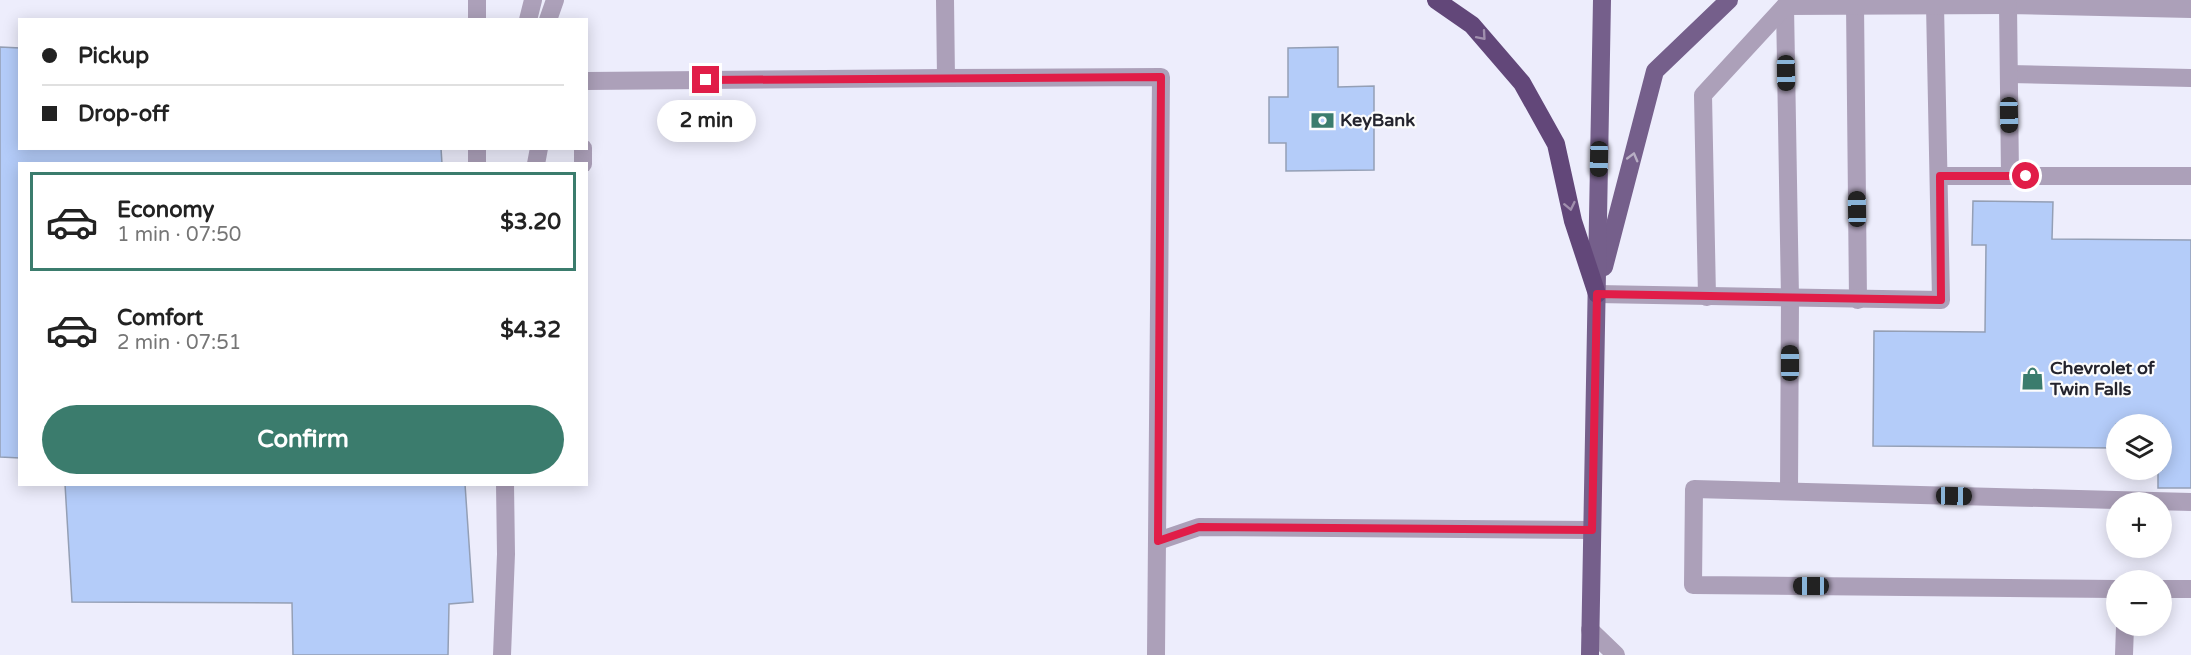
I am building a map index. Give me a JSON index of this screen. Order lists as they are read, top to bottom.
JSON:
{
  "places": {
    "bank": ["KeyBank"],
    "shop": ["Chevrolet of Twin Falls"]
  },
  "page": {
    "banner": ["Pickup", "Drop-off"],
    "bubble": "2 min",
    "list": [
      {
        "name": "Economy",
        "note": "1 min · 07:50",
        "value": "$3.20"
      },
      {
        "name": "Comfort",
        "note": "2 min · 07:51",
        "value": "$4.32"
      }
    ],
    "buttons": "Confirm",
    "map_buttons": ["+", "−"]
  }
}
